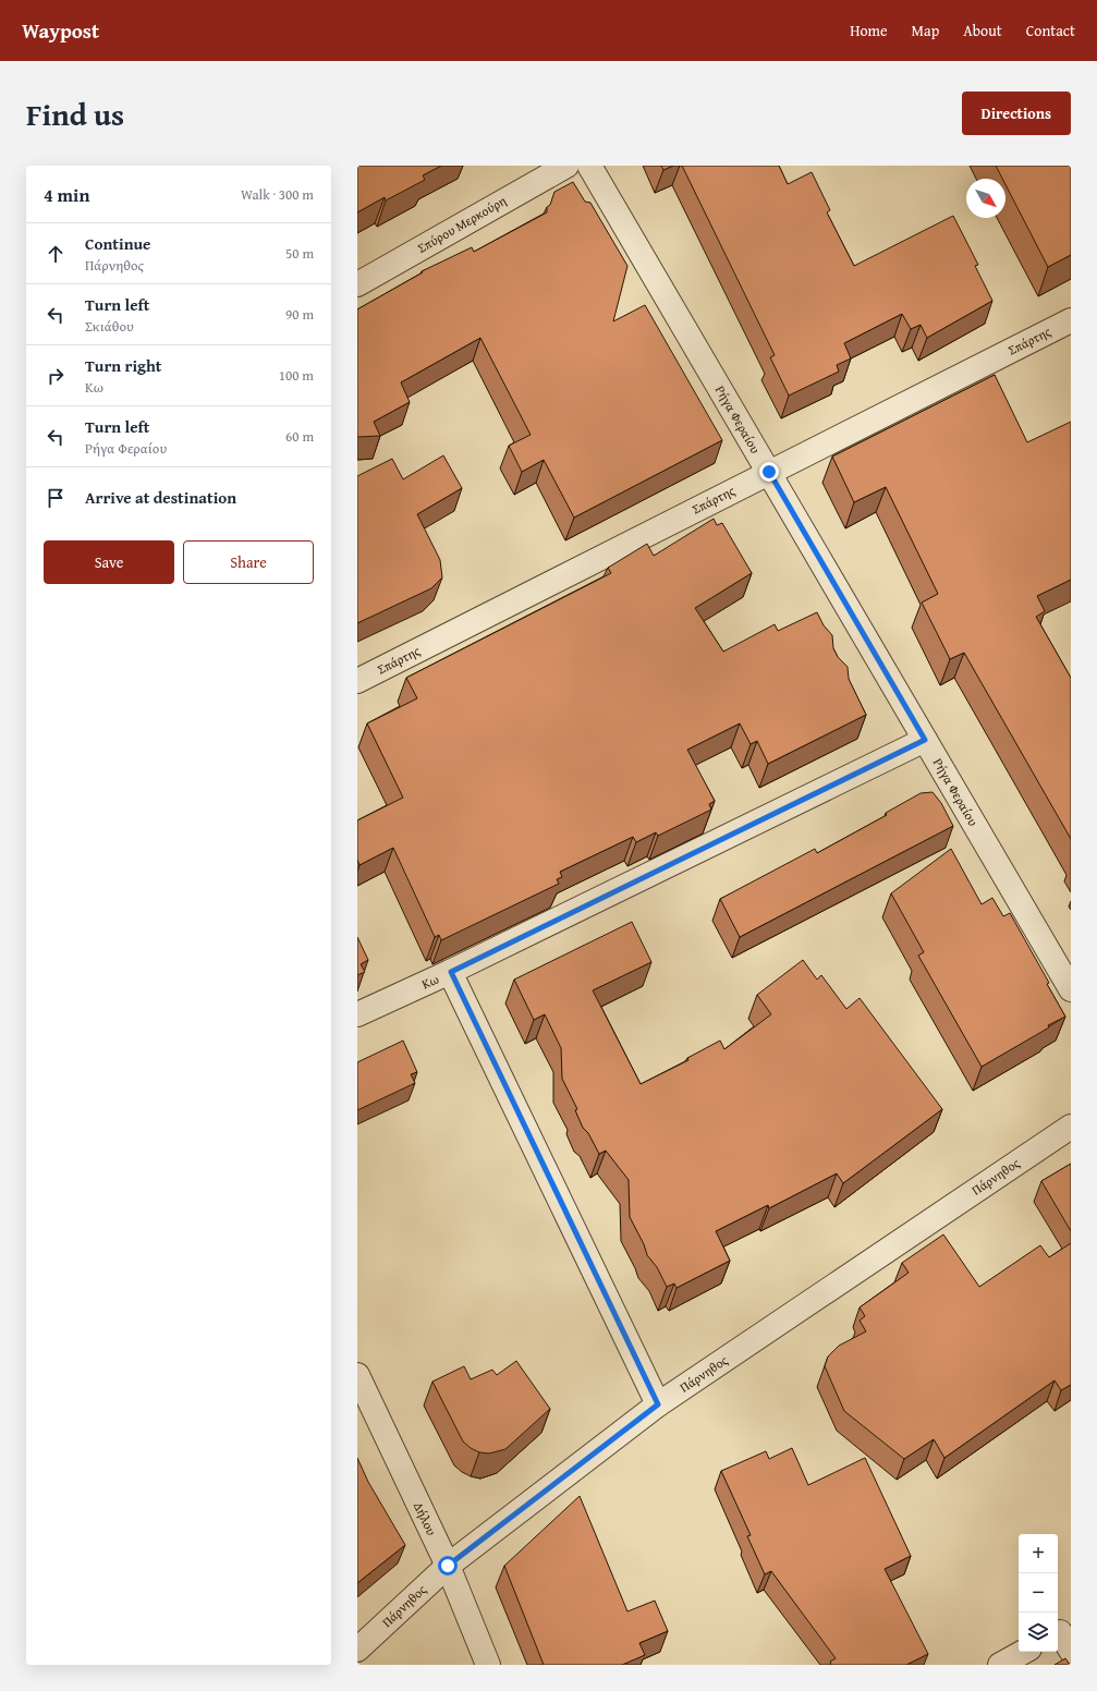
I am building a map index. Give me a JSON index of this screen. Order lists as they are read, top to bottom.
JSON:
{
  "streets": {
    "street": [
      "Σπύρου Μερκούρη",
      "Σπάρτης",
      "Ρήγα Φεραίου",
      "Κω",
      "Πάρνηθος",
      "Δήλου"
    ]
  },
  "crossings": [
    ["Σπάρτης", "Ρήγα Φεραίου"],
    ["Ρήγα Φεραίου", "Κω"],
    ["Πάρνηθος", "Δήλου"]
  ],
  "north": "bottom right",
  "page": {
    "header": "Waypost",
    "nav": [
      "Home",
      "Map",
      "About",
      "Contact"
    ],
    "title": "Find us",
    "buttons": [
      "Directions",
      ["Save", "Share"]
    ],
    "heading": ["4 min", "Walk · 300 m"],
    "list": [
      ["Continue", "Πάρνηθος", "50 m"],
      ["Turn left", "Σκιάθου", "90 m"],
      ["Turn right", "Κω", "100 m"],
      ["Turn left", "Ρήγα Φεραίου", "60 m"],
      "Arrive at destination"
    ],
    "map_buttons": ["+", "−"]
  }
}
